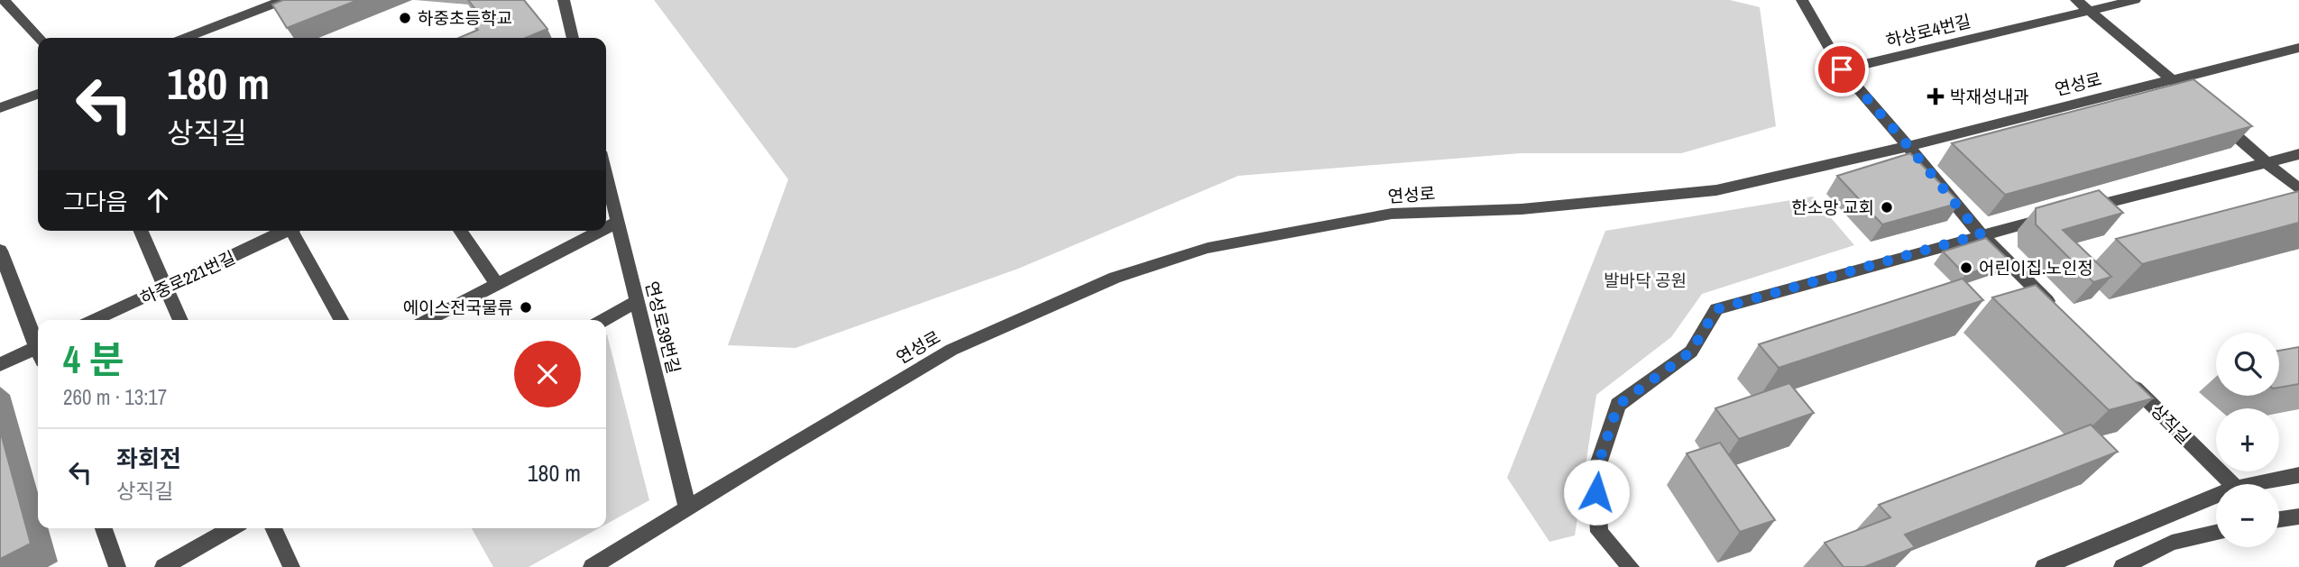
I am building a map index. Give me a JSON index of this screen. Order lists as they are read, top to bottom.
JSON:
{
  "streets": {
    "street": [
      "하상로4번길",
      "연성로",
      "하중로221번길",
      "연성로39번길",
      "상직길"
    ]
  },
  "crossings": [
    ["연성로", "연성로39번길"]
  ],
  "parks": ["발바닥 공원"],
  "places": {
    "other": [
      "하중초등학교",
      "한소망 교회",
      "어린이집.노인정",
      "에이스전국물류"
    ],
    "health": ["박재성내과"]
  },
  "page": {
    "turn": ["180 m", "상직길"],
    "then": "그다음",
    "heading": ["4 분", "260 m · 13:17"],
    "map_buttons": ["+", "−"],
    "list": [
      {
        "name": "좌회전",
        "note": "상직길",
        "value": "180 m"
      }
    ]
  }
}
